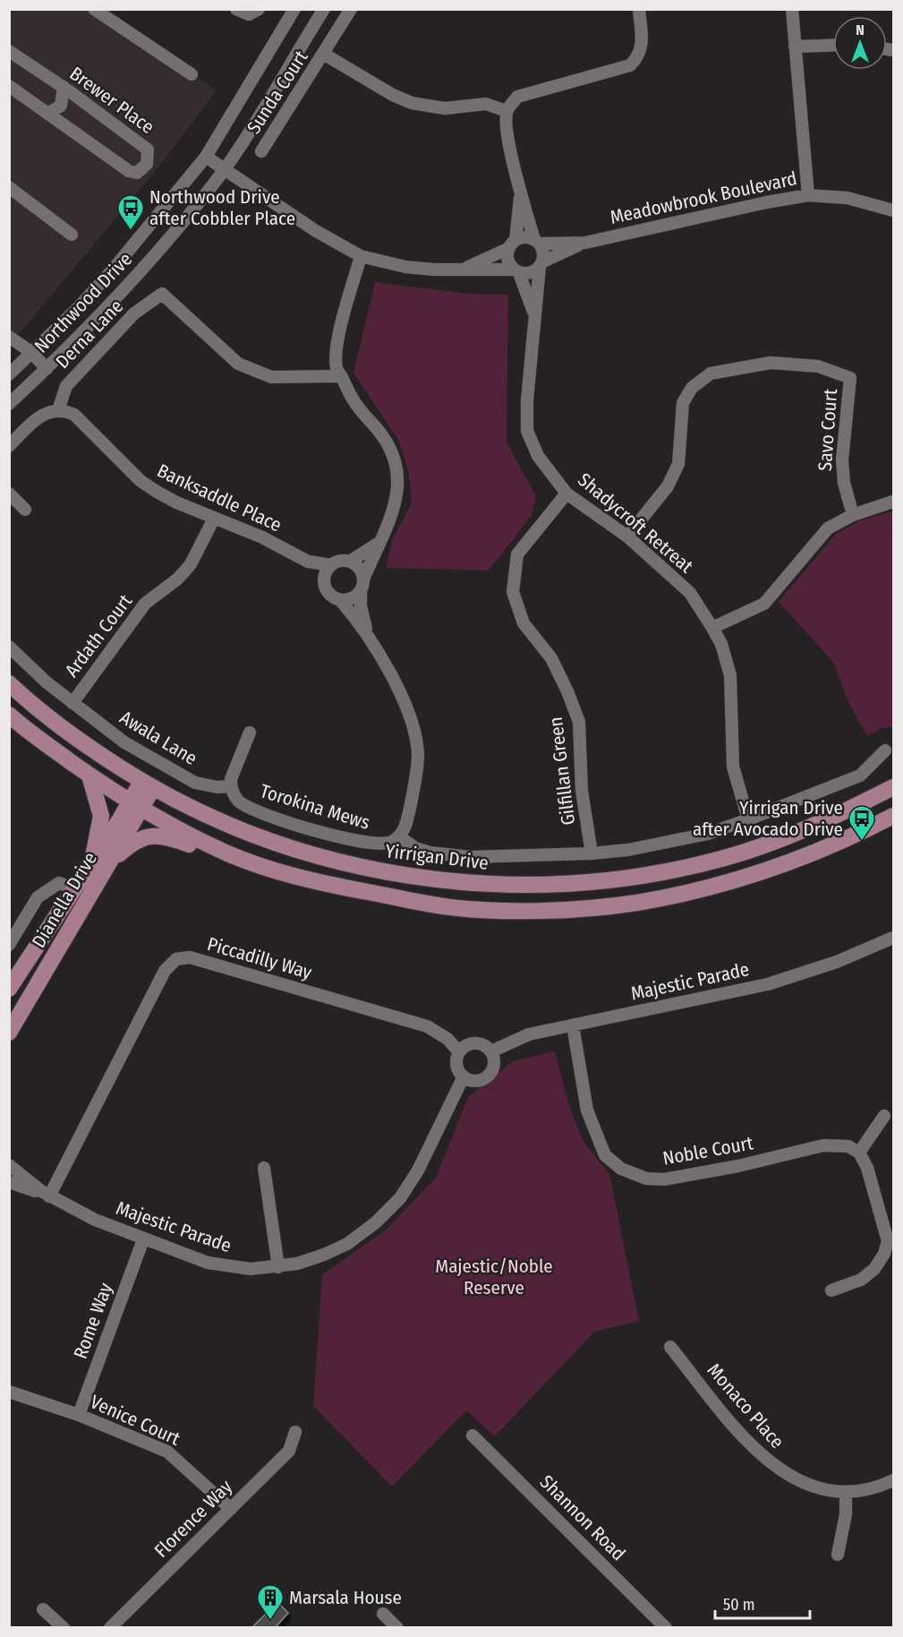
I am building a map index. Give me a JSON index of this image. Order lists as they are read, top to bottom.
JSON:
{
  "streets": {
    "main road": ["Yirrigan Drive", "Dianella Drive"],
    "street": [
      "Sunda Court",
      "Brewer Place",
      "Meadowbrook Boulevard",
      "Northwood Drive",
      "Derna Lane",
      "Savo Court",
      "Banksaddle Place",
      "Shadycroft Retreat",
      "Ardath Court",
      "Awala Lane",
      "Gilfillan Green",
      "Torokina Mews",
      "Piccadilly Way",
      "Majestic Parade",
      "Noble Court",
      "Rome Way",
      "Monaco Place",
      "Venice Court",
      "Shannon Road",
      "Florence Way"
    ]
  },
  "crossings": [
    ["Meadowbrook Boulevard", "Northwood Drive"],
    ["Meadowbrook Boulevard", "Shadycroft Retreat"],
    ["Derna Lane", "Banksaddle Place"],
    ["Savo Court", "Shadycroft Retreat"],
    ["Banksaddle Place", "Ardath Court"],
    ["Shadycroft Retreat", "Gilfillan Green"],
    ["Ardath Court", "Awala Lane"],
    ["Awala Lane", "Torokina Mews"],
    ["Yirrigan Drive", "Dianella Drive"],
    ["Piccadilly Way", "Majestic Parade"],
    ["Majestic Parade", "Noble Court"],
    ["Majestic Parade", "Rome Way"],
    ["Rome Way", "Venice Court"],
    ["Venice Court", "Florence Way"]
  ],
  "parks": ["Majestic/Noble Reserve"],
  "places": {
    "bus stop": ["Northwood Drive after Cobbler Place", "Yirrigan Drive after Avocado Drive"],
    "building": ["Marsala House"]
  },
  "scale_bar": "50 m",
  "north": "top"
}
